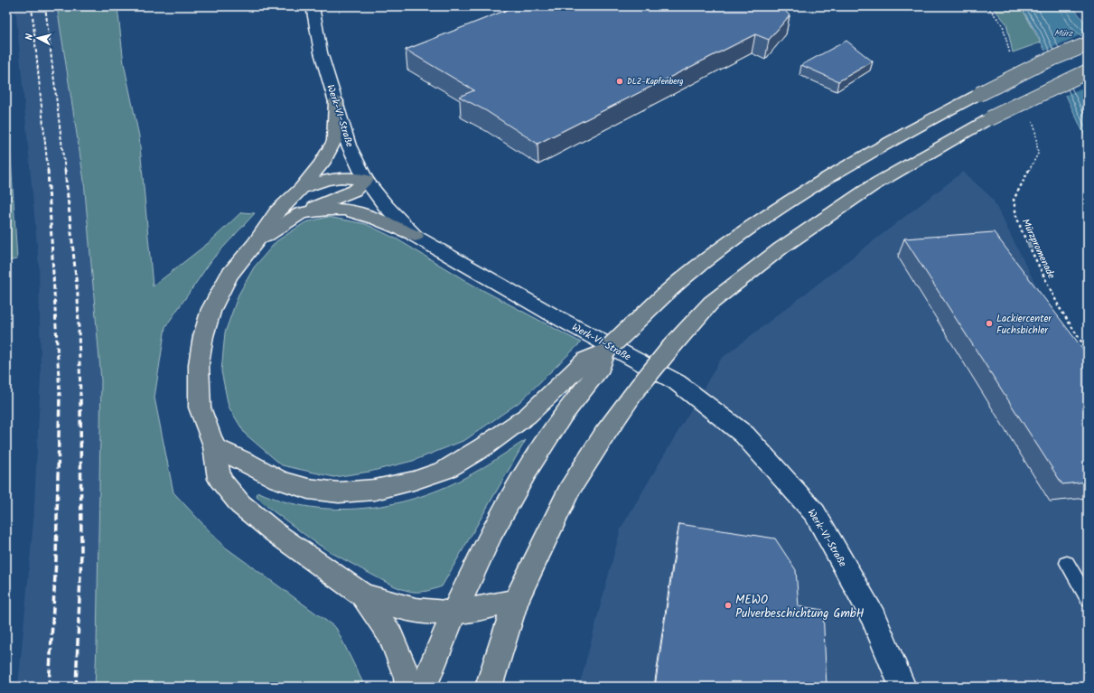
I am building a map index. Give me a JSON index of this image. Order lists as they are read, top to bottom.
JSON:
{
  "streets": {
    "main road": ["Werk-VI-Straße"],
    "path": ["Mürzpromenade"]
  },
  "water": ["Mürz"],
  "places": ["DLZ-Kapfenberg", "Lackiercenter Fuchsbichler", "MEWO Pulverbeschichtung GmbH"],
  "north": "left"
}
